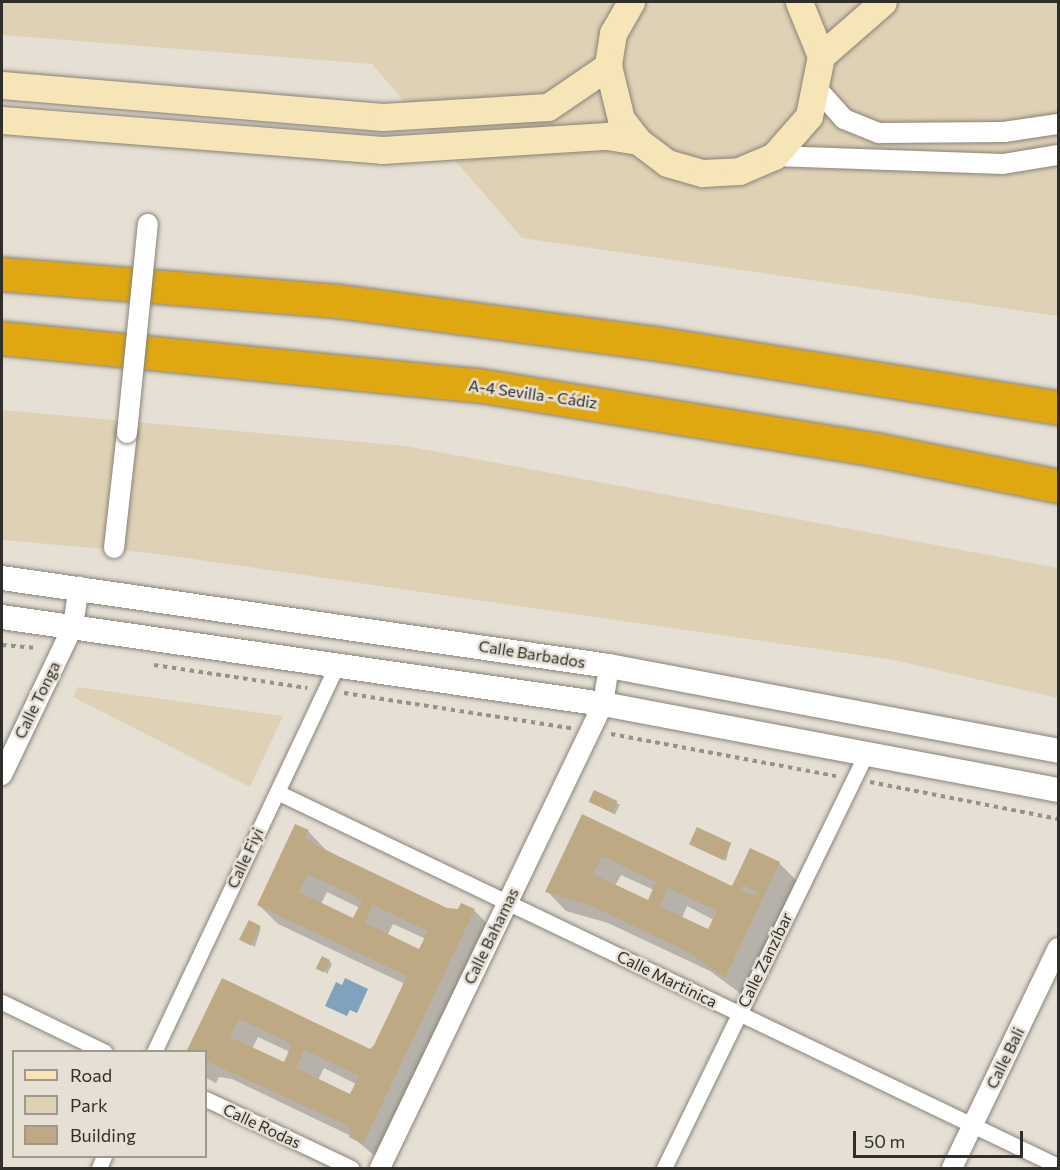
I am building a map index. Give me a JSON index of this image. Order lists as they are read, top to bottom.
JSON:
{
  "streets": {
    "highway": ["A-4 Sevilla - Cádiz"],
    "street": [
      "Calle Barbados",
      "Calle Tonga",
      "Calle Fiyi",
      "Calle Bahamas",
      "Calle Zanzíbar",
      "Calle Martinica",
      "Calle Bali",
      "Calle Rodas"
    ]
  },
  "crossings": [
    ["Calle Barbados", "Calle Tonga"],
    ["Calle Barbados", "Calle Bahamas"],
    ["Calle Fiyi", "Calle Martinica"],
    ["Calle Bahamas", "Calle Martinica"],
    ["Calle Zanzíbar", "Calle Martinica"],
    ["Calle Martinica", "Calle Bali"]
  ],
  "legend": ["Road", "Park", "Building"],
  "scale_bar": "50 m"
}
